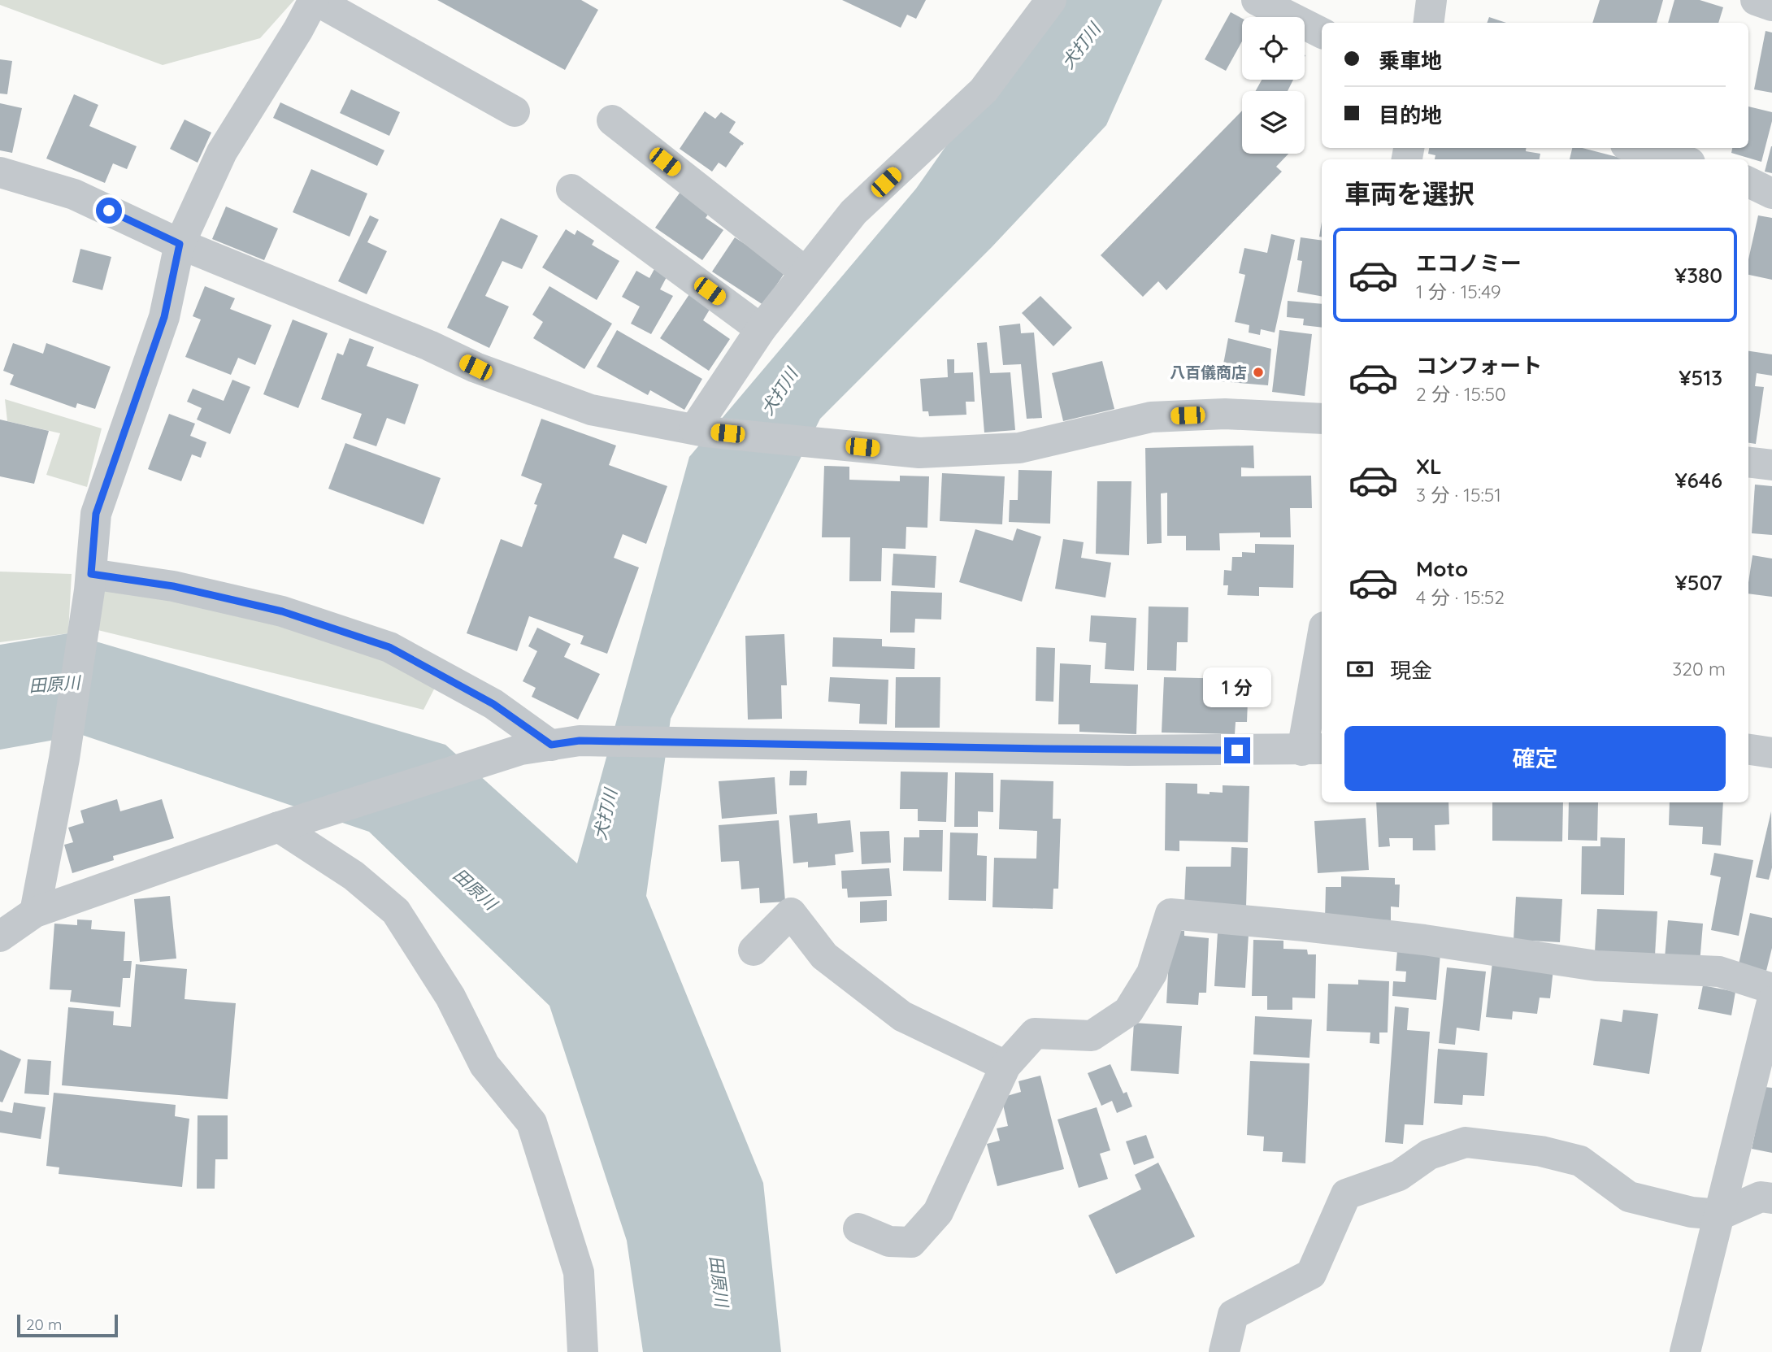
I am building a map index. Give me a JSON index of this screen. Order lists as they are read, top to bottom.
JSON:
{
  "water": ["犬打川", "田原川"],
  "places": ["八百儀商店"],
  "scale_bar": "20 m",
  "page": {
    "banner": ["乗車地", "目的地"],
    "heading": "車両を選択",
    "list": [
      {
        "name": "エコノミー",
        "note": "1 分 · 15:49",
        "value": "¥380"
      },
      {
        "name": "コンフォート",
        "note": "2 分 · 15:50",
        "value": "¥513"
      },
      {
        "name": "XL",
        "note": "3 分 · 15:51",
        "value": "¥646"
      },
      {
        "name": "Moto",
        "note": "4 分 · 15:52",
        "value": "¥507"
      }
    ],
    "pay": ["現金", "320 m"],
    "bubble": "1 分",
    "buttons": "確定",
    "scale": "20 m"
  }
}
